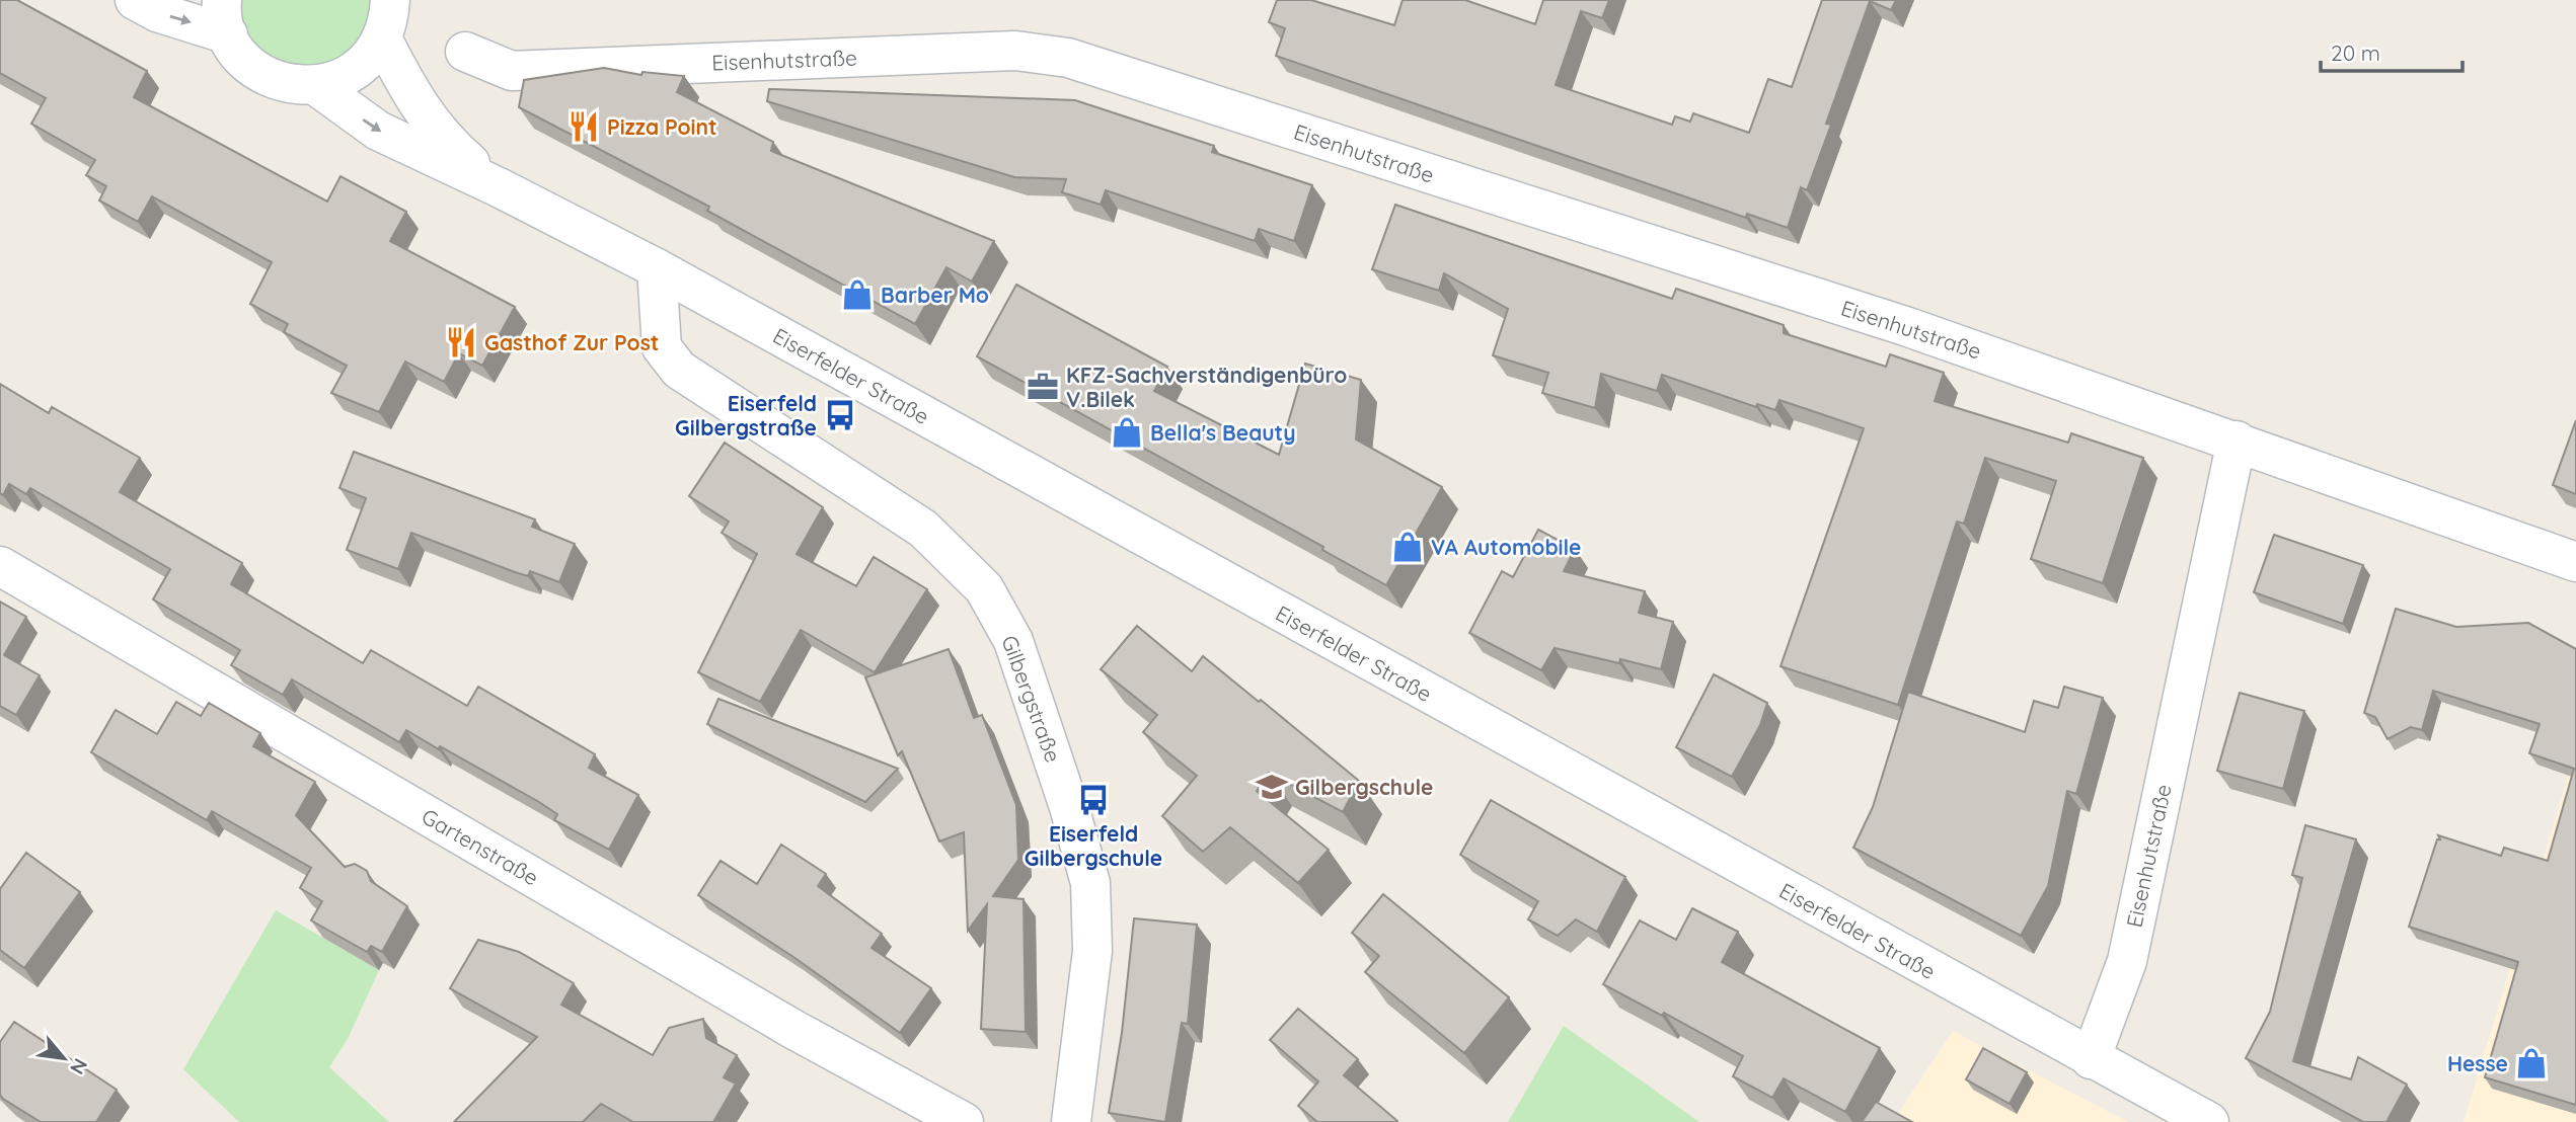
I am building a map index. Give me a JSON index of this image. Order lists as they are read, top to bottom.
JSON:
{
  "streets": {
    "street": [
      "Eisenhutstraße",
      "Eiserfelder Straße",
      "Gilbergstraße",
      "Gartenstraße"
    ]
  },
  "crossings": [
    ["Eisenhutstraße", "Eiserfelder Straße"],
    ["Eiserfelder Straße", "Gilbergstraße"]
  ],
  "places": {
    "restaurant": ["Pizza Point", "Gasthof Zur Post"],
    "shop": [
      "Barber Mo",
      "Bella's Beauty",
      "VA Automobile",
      "Hesse"
    ],
    "office": ["KFZ-Sachverständigenbüro V.Bilek"],
    "bus stop": ["Eiserfeld Gilbergstraße", "Eiserfeld Gilbergschule"],
    "school or university": ["Gilbergschule"]
  },
  "scale_bar": "20 m",
  "north": "bottom right"
}
